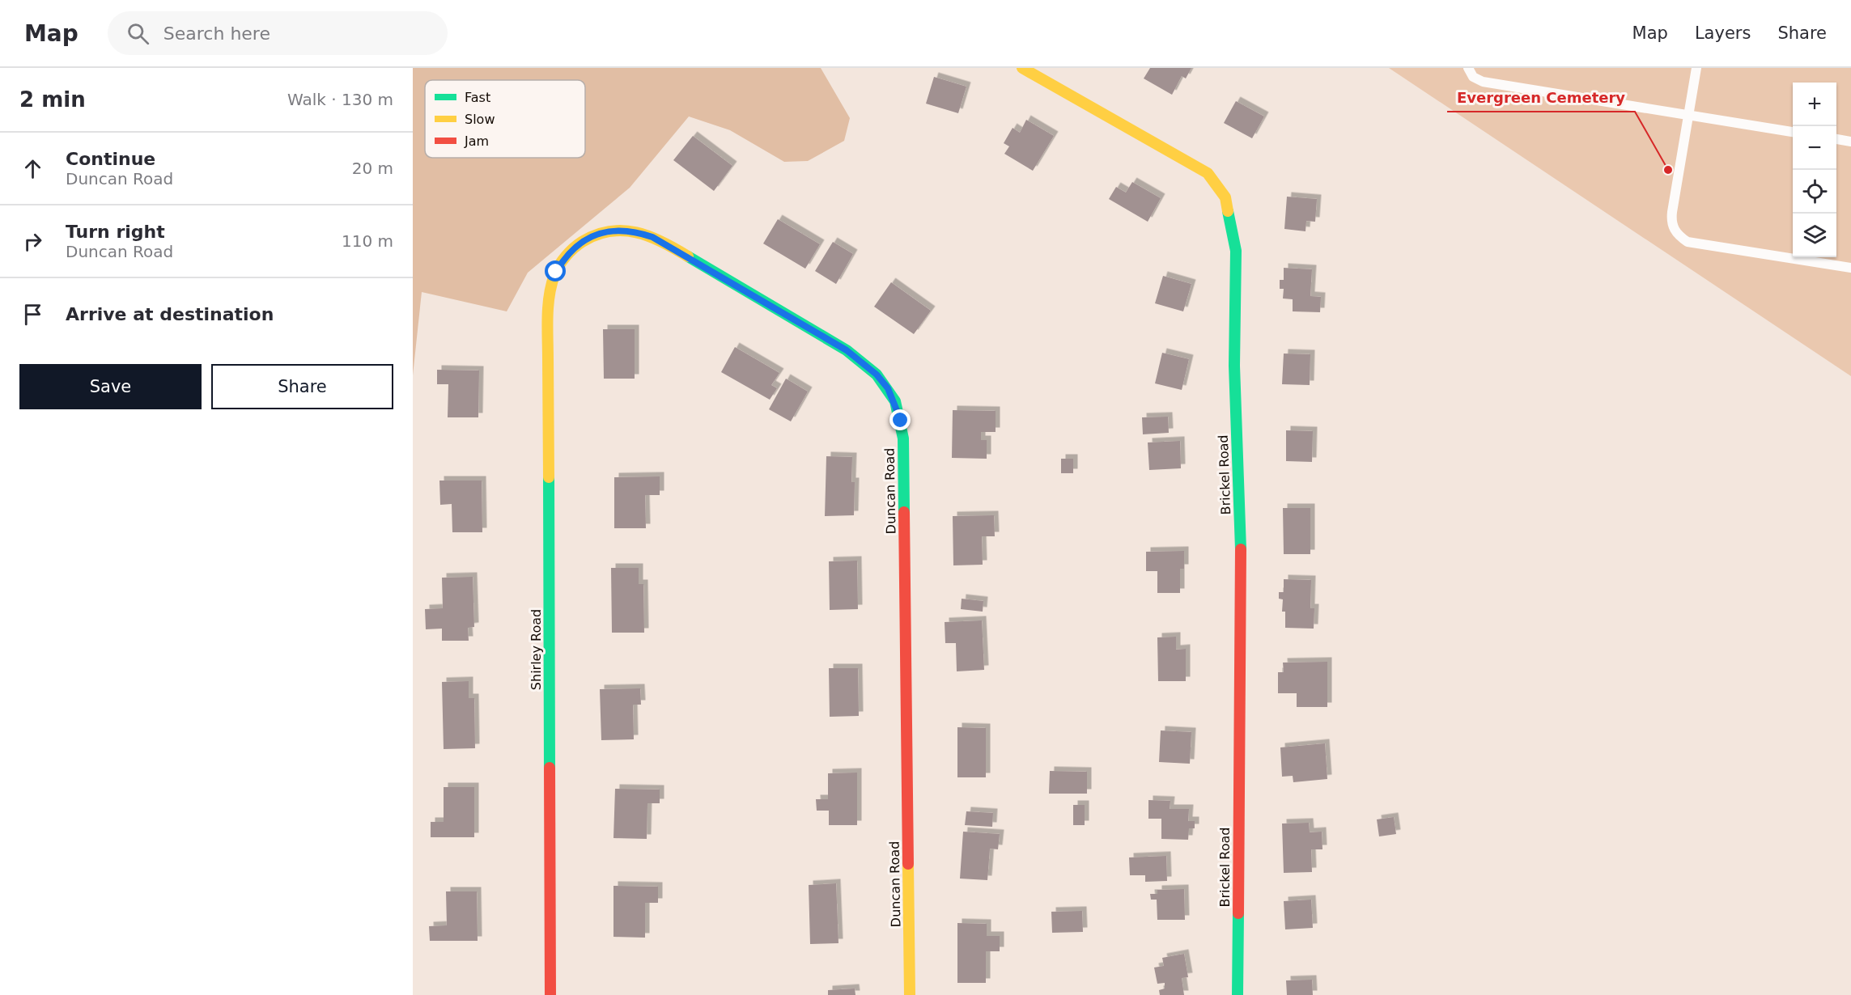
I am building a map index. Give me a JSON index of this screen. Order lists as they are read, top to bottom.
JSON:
{
  "streets": {
    "street": ["Brickel Road", "Duncan Road", "Shirley Road"]
  },
  "crossings": [
    ["Duncan Road", "Shirley Road"]
  ],
  "places": ["Evergreen Cemetery"],
  "legend": ["Fast", "Slow", "Jam"],
  "page": {
    "header": "Map",
    "search": "Search here",
    "nav": ["Map", "Layers", "Share"],
    "heading": ["2 min", "Walk · 130 m"],
    "map_buttons": ["+", "−"],
    "list": [
      ["Continue", "Duncan Road", "20 m"],
      ["Turn right", "Duncan Road", "110 m"],
      "Arrive at destination"
    ],
    "buttons": ["Save", "Share"]
  }
}
